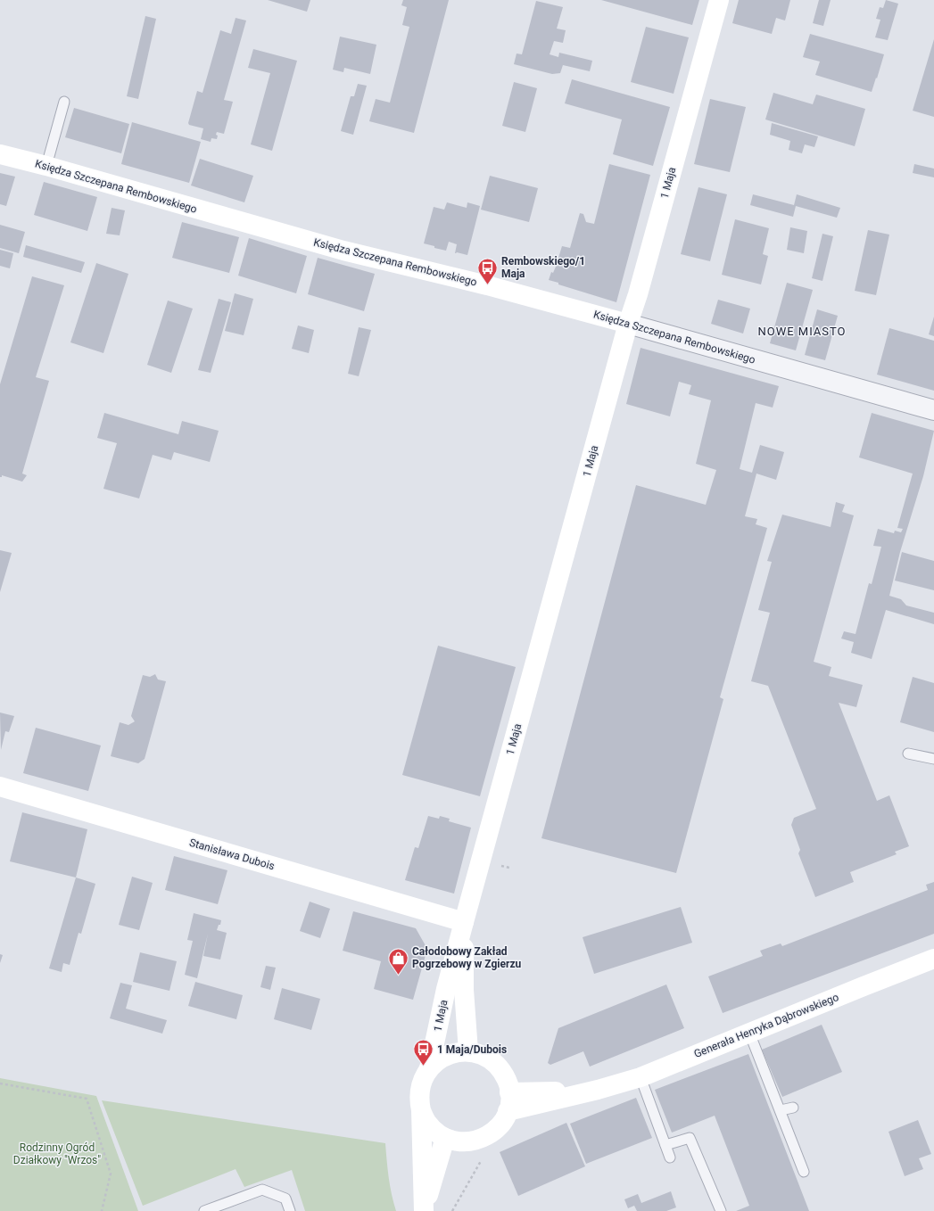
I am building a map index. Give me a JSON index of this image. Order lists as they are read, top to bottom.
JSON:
{
  "streets": {
    "street": [
      "1 Maja",
      "Księdza Szczepana Rembowskiego",
      "Stanisława Dubois",
      "Generała Henryka Dąbrowskiego"
    ]
  },
  "crossings": [
    ["1 Maja", "Księdza Szczepana Rembowskiego"],
    ["1 Maja", "Stanisława Dubois"],
    ["1 Maja", "Generała Henryka Dąbrowskiego"]
  ],
  "districts": ["NOWE MIASTO"],
  "parks": ["Rodzinny Ogród Działkowy \"Wrzos\""],
  "places": {
    "bus stop": ["Rembowskiego/1 Maja", "1 Maja/Dubois"],
    "shop": ["Całodobowy Zakład Pogrzebowy w Zgierzu"]
  }
}
